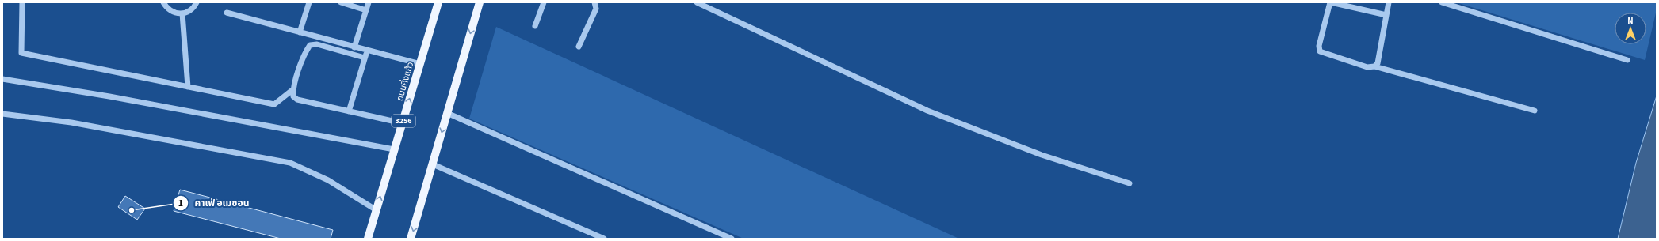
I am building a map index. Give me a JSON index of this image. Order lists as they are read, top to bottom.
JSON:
{
  "streets": {
    "main road": ["ถนนกิ่งแก้ว", "3256"]
  },
  "places": ["คาเฟ่ อเมซอน"],
  "north": "top"
}
